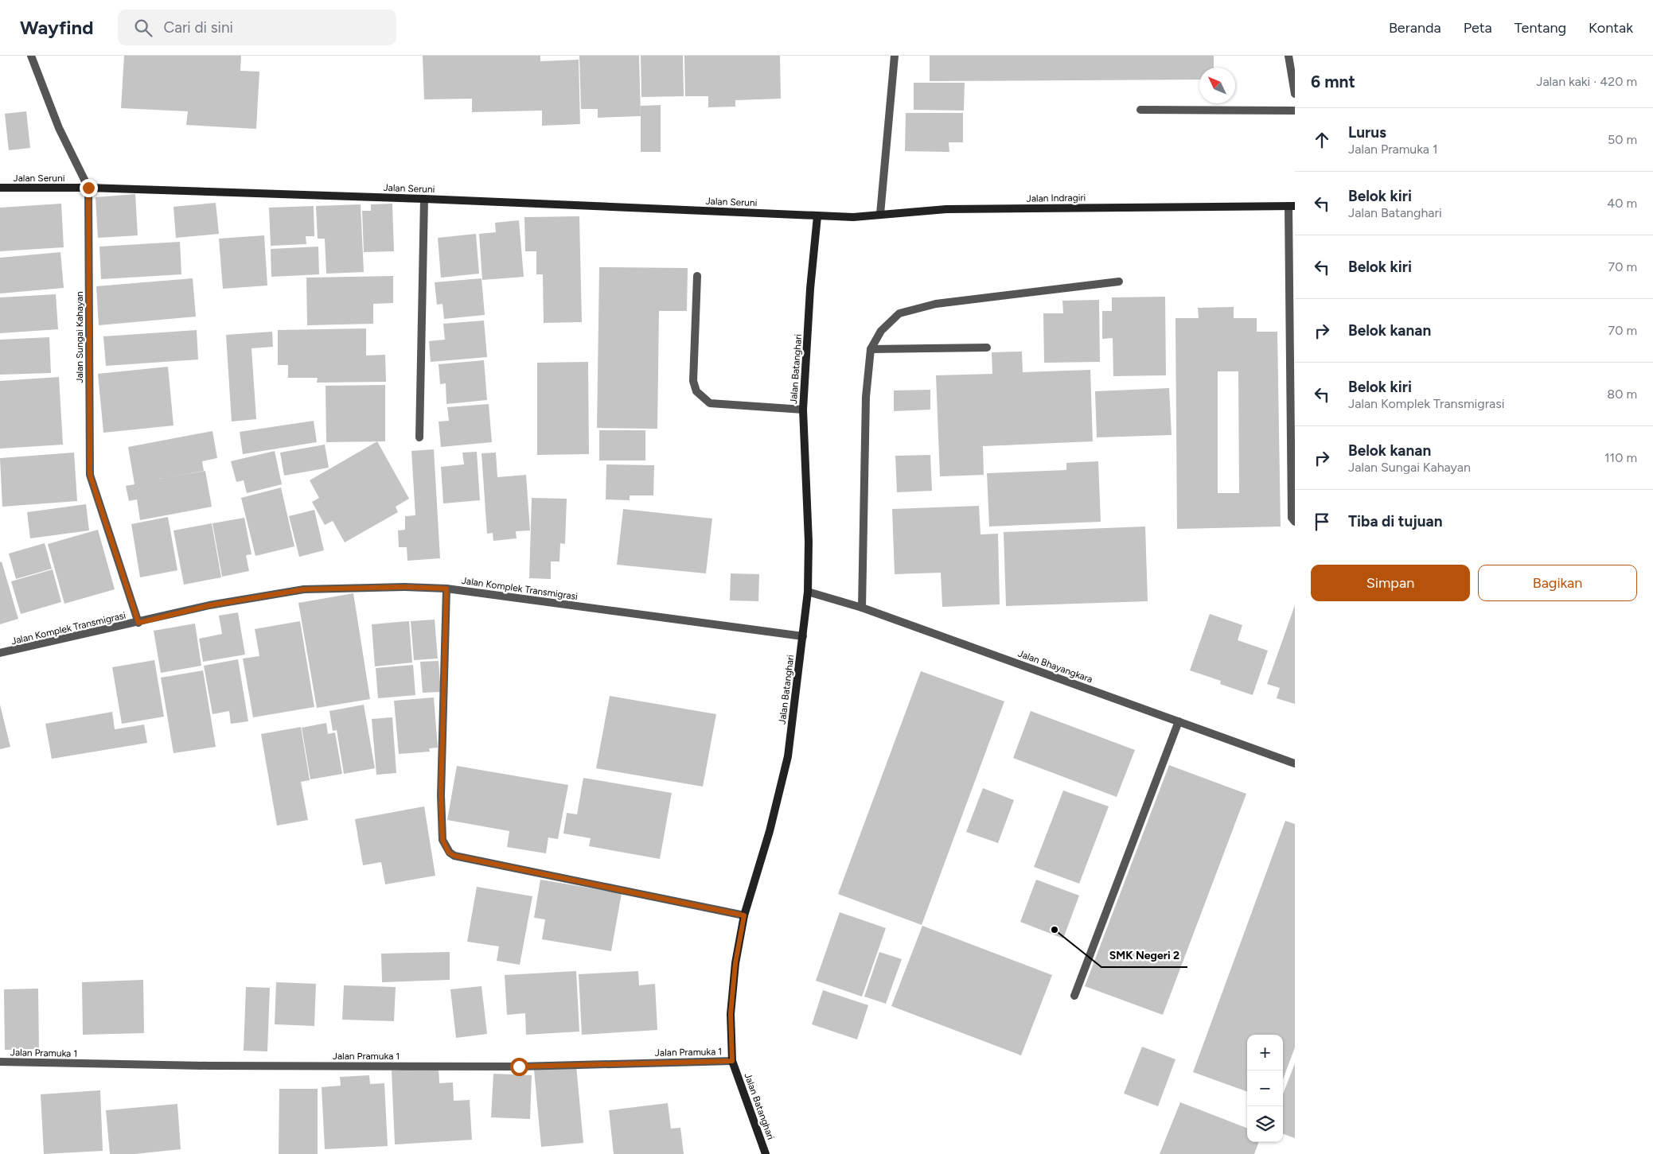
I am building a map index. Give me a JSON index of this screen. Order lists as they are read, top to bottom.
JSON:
{
  "streets": {
    "street": [
      "Jalan Seruni",
      "Jalan Indragiri",
      "Jalan Sungai Kahayan",
      "Jalan Batanghari",
      "Jalan Komplek Transmigrasi",
      "Jalan Bhayangkara",
      "Jalan Pramuka 1"
    ]
  },
  "crossings": [
    ["Jalan Seruni", "Jalan Indragiri"],
    ["Jalan Seruni", "Jalan Sungai Kahayan"],
    ["Jalan Seruni", "Jalan Batanghari"],
    ["Jalan Indragiri", "Jalan Batanghari"],
    ["Jalan Sungai Kahayan", "Jalan Komplek Transmigrasi"],
    ["Jalan Batanghari", "Jalan Komplek Transmigrasi"],
    ["Jalan Batanghari", "Jalan Bhayangkara"],
    ["Jalan Batanghari", "Jalan Pramuka 1"]
  ],
  "places": ["SMK Negeri 2"],
  "north": "top left",
  "page": {
    "header": "Wayfind",
    "search": "Cari di sini",
    "nav": [
      "Beranda",
      "Peta",
      "Tentang",
      "Kontak"
    ],
    "heading": ["6 mnt", "Jalan kaki · 420 m"],
    "list": [
      ["Lurus", "Jalan Pramuka 1", "50 m"],
      ["Belok kiri", "Jalan Batanghari", "40 m"],
      ["Belok kiri", "70 m"],
      ["Belok kanan", "70 m"],
      ["Belok kiri", "Jalan Komplek Transmigrasi", "80 m"],
      ["Belok kanan", "Jalan Sungai Kahayan", "110 m"],
      "Tiba di tujuan"
    ],
    "buttons": ["Simpan", "Bagikan"],
    "map_buttons": ["+", "−"]
  }
}
